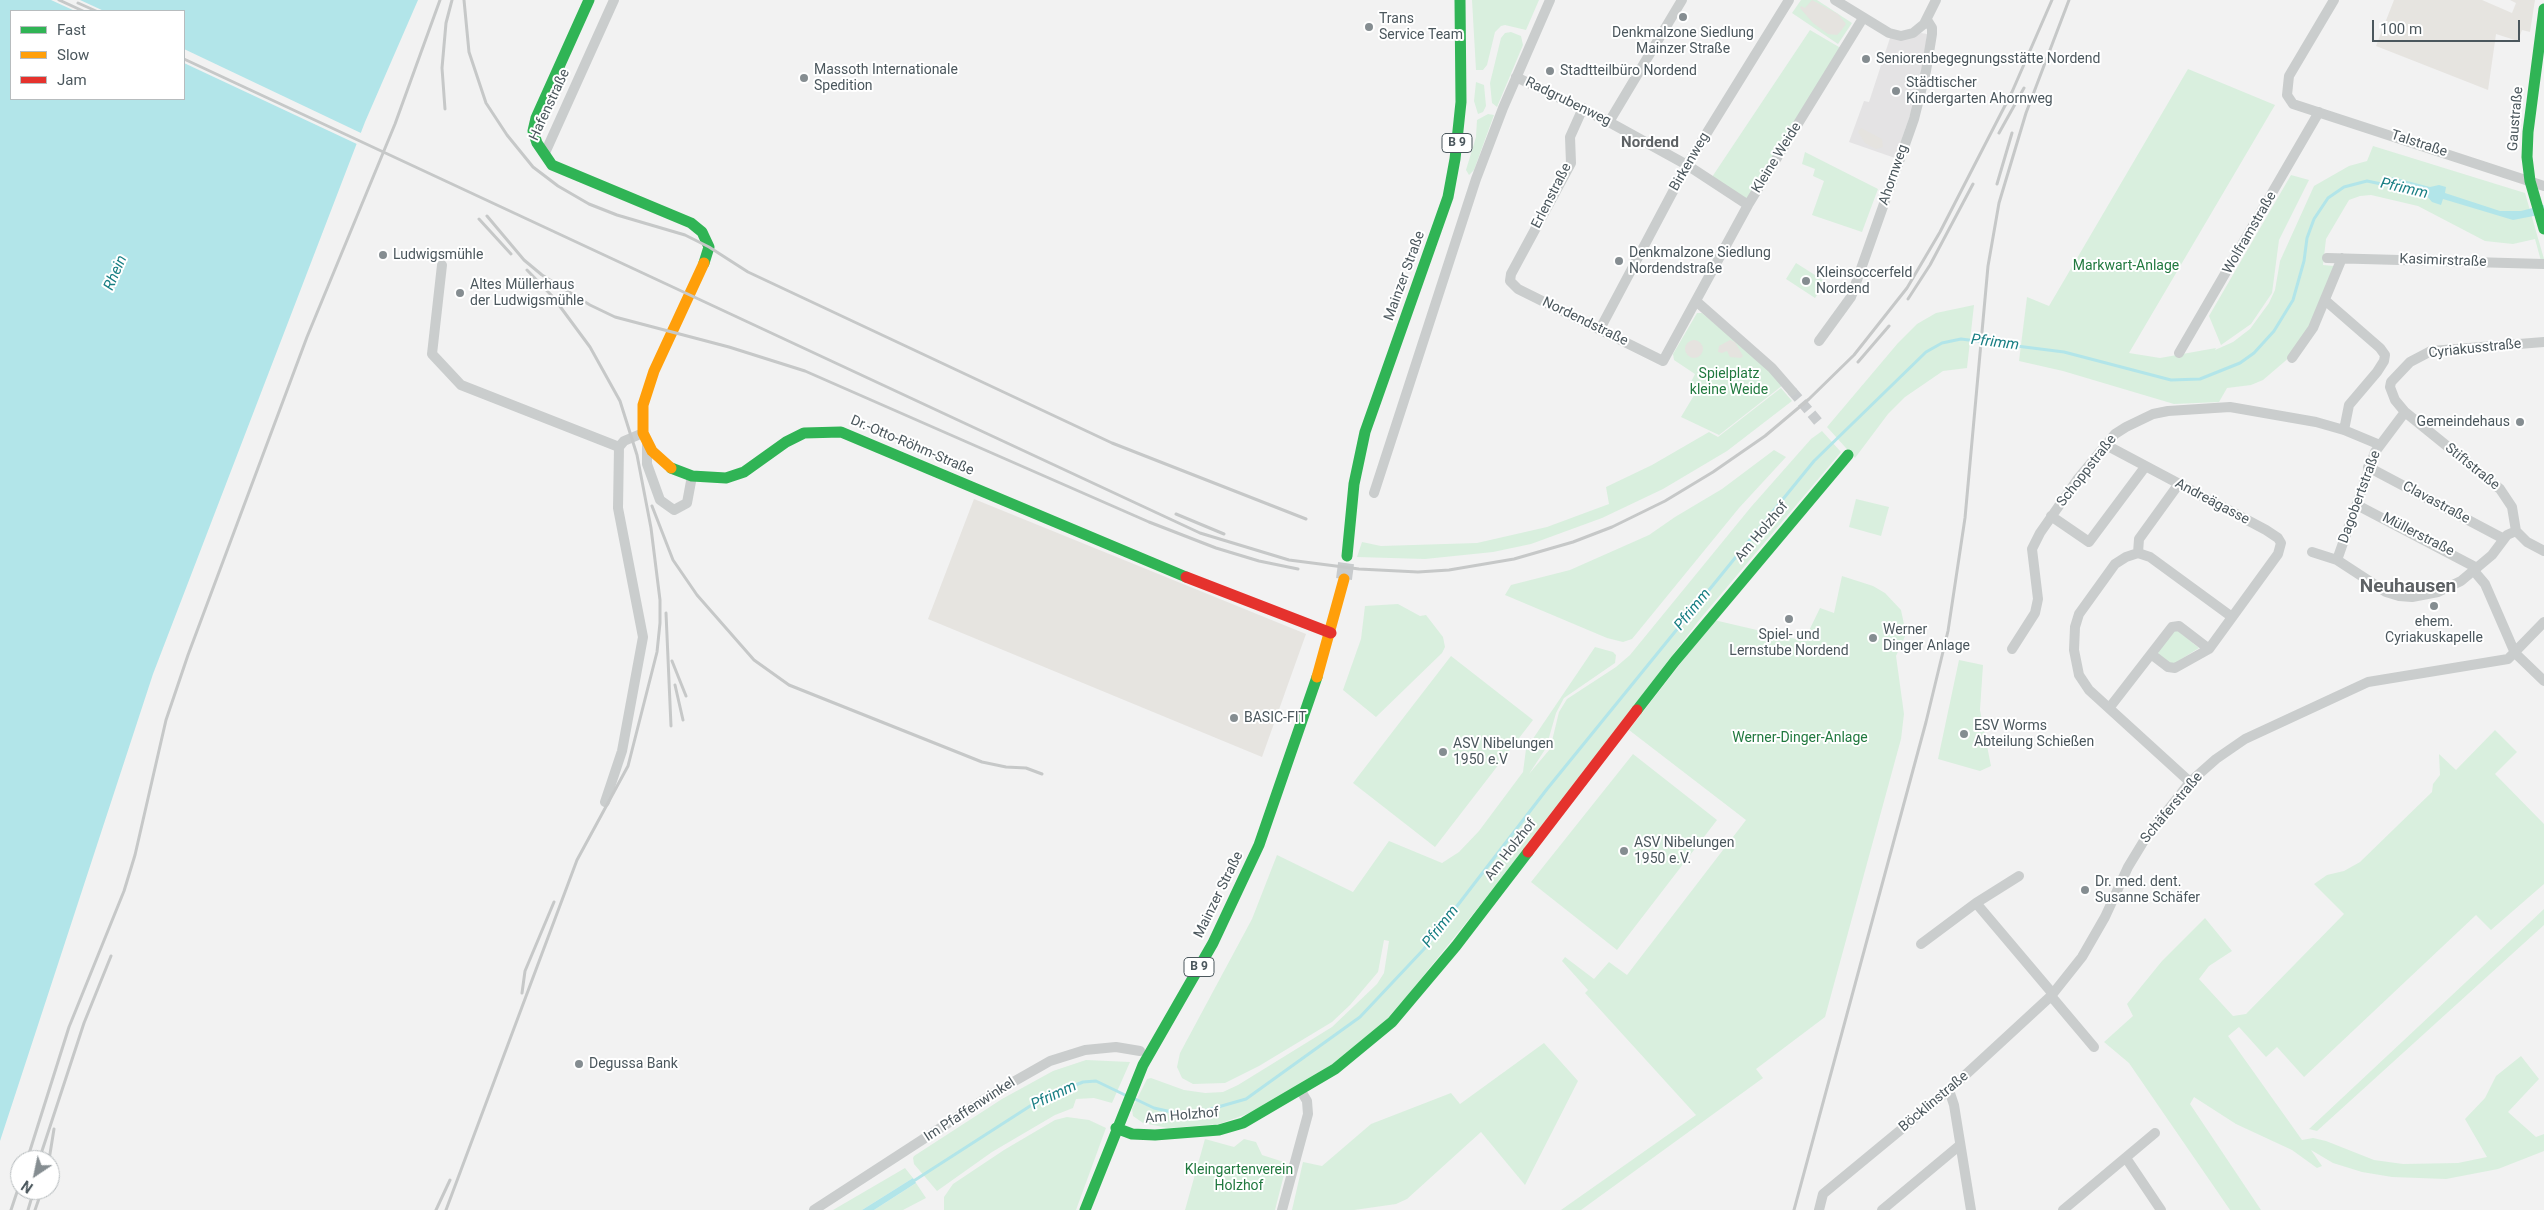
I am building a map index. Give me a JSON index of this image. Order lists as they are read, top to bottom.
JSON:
{
  "streets": {
    "street": [
      "Radgrubenweg",
      "Hafenstraße",
      "Gaustraße",
      "B 9",
      "Talstraße",
      "Kleine Weide",
      "Birkenweg",
      "Ahornweg",
      "Erlenstraße",
      "Wolframstraße",
      "Kasimirstraße",
      "Mainzer Straße",
      "Nordendstraße",
      "Cyriakusstraße",
      "Dr.-Otto-Röhm-Straße",
      "Stiftstraße",
      "Schoppstraße",
      "Dagobertstraße",
      "Andreägasse",
      "Clavastraße",
      "Am Holzhof",
      "Müllerstraße",
      "Schäferstraße",
      "Böcklinstraße",
      "Im Pfaffenwinkel"
    ]
  },
  "crossings": [
    ["Radgrubenweg", "Kleine Weide"],
    ["Radgrubenweg", "Birkenweg"],
    ["Radgrubenweg", "Erlenstraße"],
    ["Gaustraße", "Talstraße"],
    ["Talstraße", "Wolframstraße"],
    ["Kleine Weide", "Nordendstraße"],
    ["Birkenweg", "Nordendstraße"],
    ["Erlenstraße", "Nordendstraße"],
    ["Mainzer Straße", "Dr.-Otto-Röhm-Straße"],
    ["Mainzer Straße", "Am Holzhof"],
    ["Mainzer Straße", "Im Pfaffenwinkel"],
    ["Cyriakusstraße", "Stiftstraße"],
    ["Cyriakusstraße", "Dagobertstraße"],
    ["Stiftstraße", "Dagobertstraße"],
    ["Schoppstraße", "Dagobertstraße"],
    ["Schoppstraße", "Andreägasse"],
    ["Dagobertstraße", "Clavastraße"],
    ["Dagobertstraße", "Müllerstraße"],
    ["Müllerstraße", "Schäferstraße"],
    ["Schäferstraße", "Böcklinstraße"]
  ],
  "districts": ["Nordend", "Neuhausen"],
  "water": ["Pfrimm", "Rhein"],
  "parks": [
    "Markwart-Anlage",
    "Spielplatz kleine Weide",
    "Werner-Dinger-Anlage",
    "Kleingartenverein Holzhof"
  ],
  "places": [
    "Denkmalzone Siedlung Mainzer Straße",
    "Trans Service Team",
    "Seniorenbegegnungsstätte Nordend",
    "Stadtteilbüro Nordend",
    "Massoth Internationale Spedition",
    "Städtischer Kindergarten Ahornweg",
    "Ludwigsmühle",
    "Denkmalzone Siedlung Nordendstraße",
    "Kleinsoccerfeld Nordend",
    "Altes Müllerhaus der Ludwigsmühle",
    "Gemeindehaus",
    "ehem. Cyriakuskapelle",
    "Spiel- und Lernstube Nordend",
    "Werner Dinger Anlage",
    "BASIC-FIT",
    "ESV Worms Abteilung Schießen",
    "ASV Nibelungen 1950 e.V",
    "ASV Nibelungen 1950 e.V.",
    "Dr. med. dent. Susanne Schäfer",
    "Degussa Bank"
  ],
  "legend": ["Fast", "Slow", "Jam"],
  "scale_bar": "100 m",
  "north": "bottom left"
}
